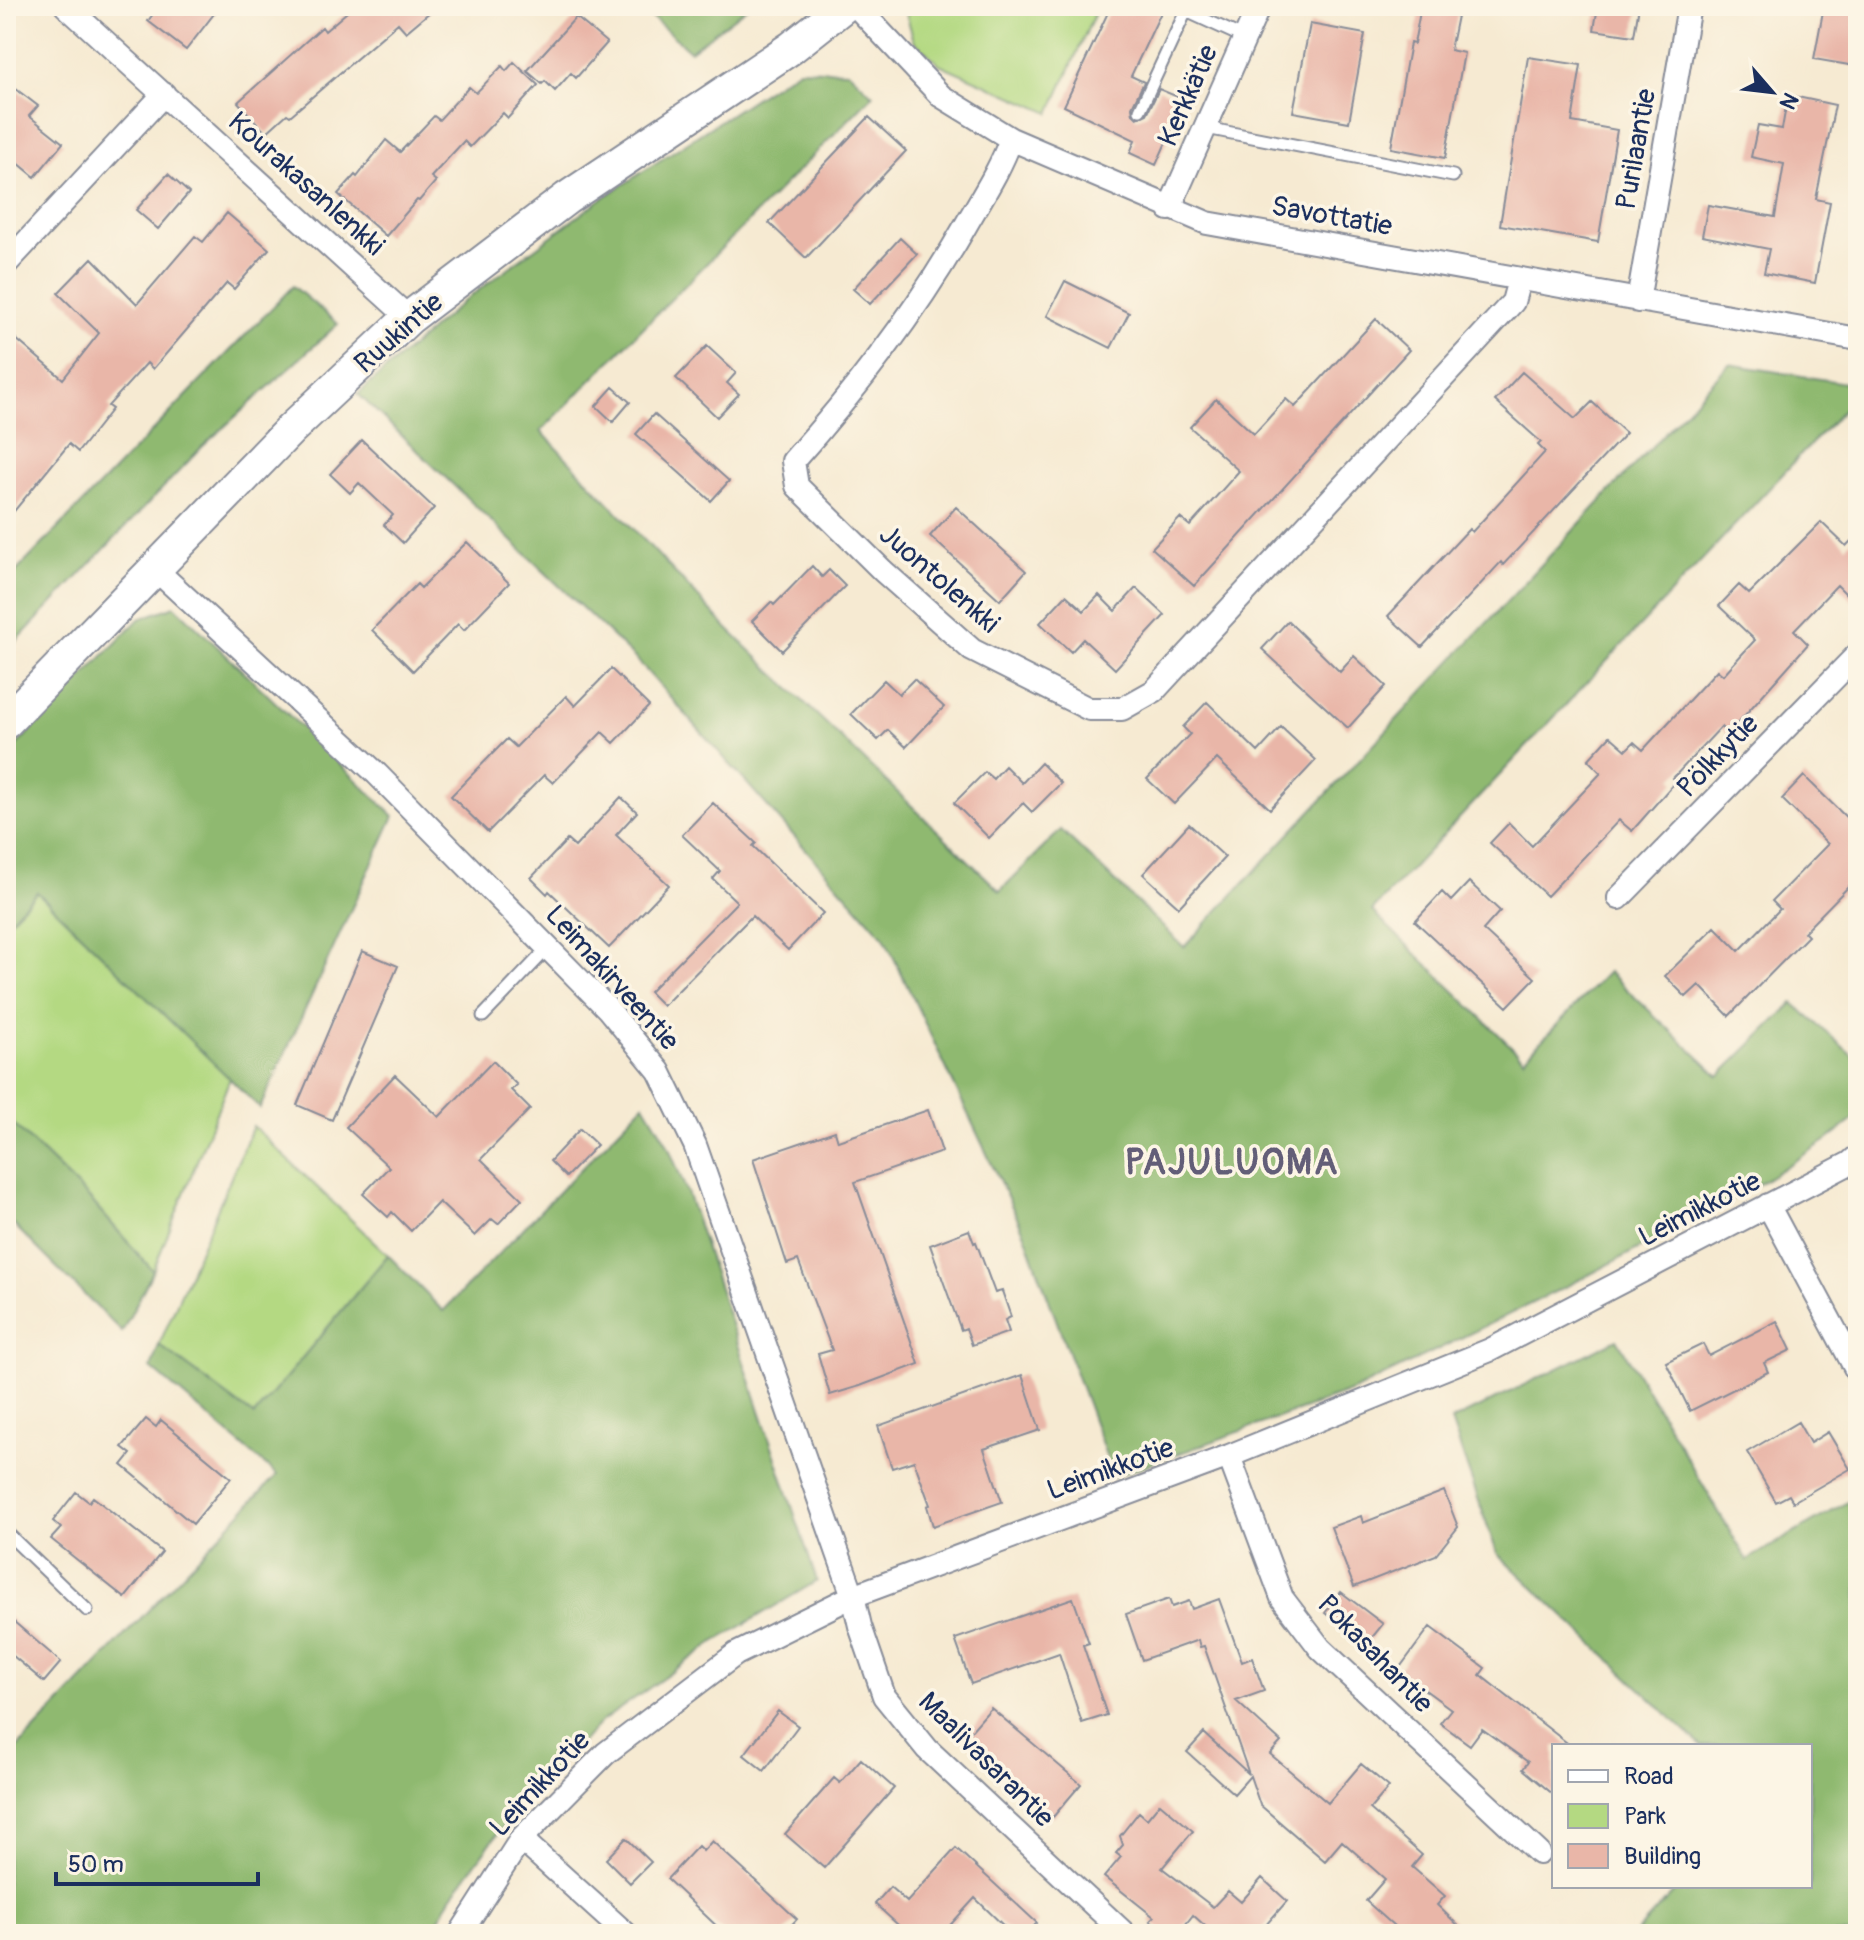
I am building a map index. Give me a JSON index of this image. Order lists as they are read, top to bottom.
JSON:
{
  "streets": {
    "street": [
      "Kerkkätie",
      "Purilaantie",
      "Kourakasanlenkki",
      "Savottatie",
      "Ruukintie",
      "Juontolenkki",
      "Pölkkytie",
      "Leimakirveentie",
      "Leimikkotie",
      "Pokasahantie",
      "Maalivasarantie"
    ]
  },
  "crossings": [
    ["Kerkkätie", "Savottatie"],
    ["Purilaantie", "Savottatie"],
    ["Kourakasanlenkki", "Ruukintie"],
    ["Savottatie", "Juontolenkki"],
    ["Ruukintie", "Leimakirveentie"],
    ["Leimakirveentie", "Leimikkotie"],
    ["Leimakirveentie", "Maalivasarantie"],
    ["Leimikkotie", "Pokasahantie"],
    ["Leimikkotie", "Maalivasarantie"]
  ],
  "districts": ["PAJULUOMA"],
  "legend": ["Road", "Park", "Building"],
  "scale_bar": "50 m",
  "north": "bottom right"
}
